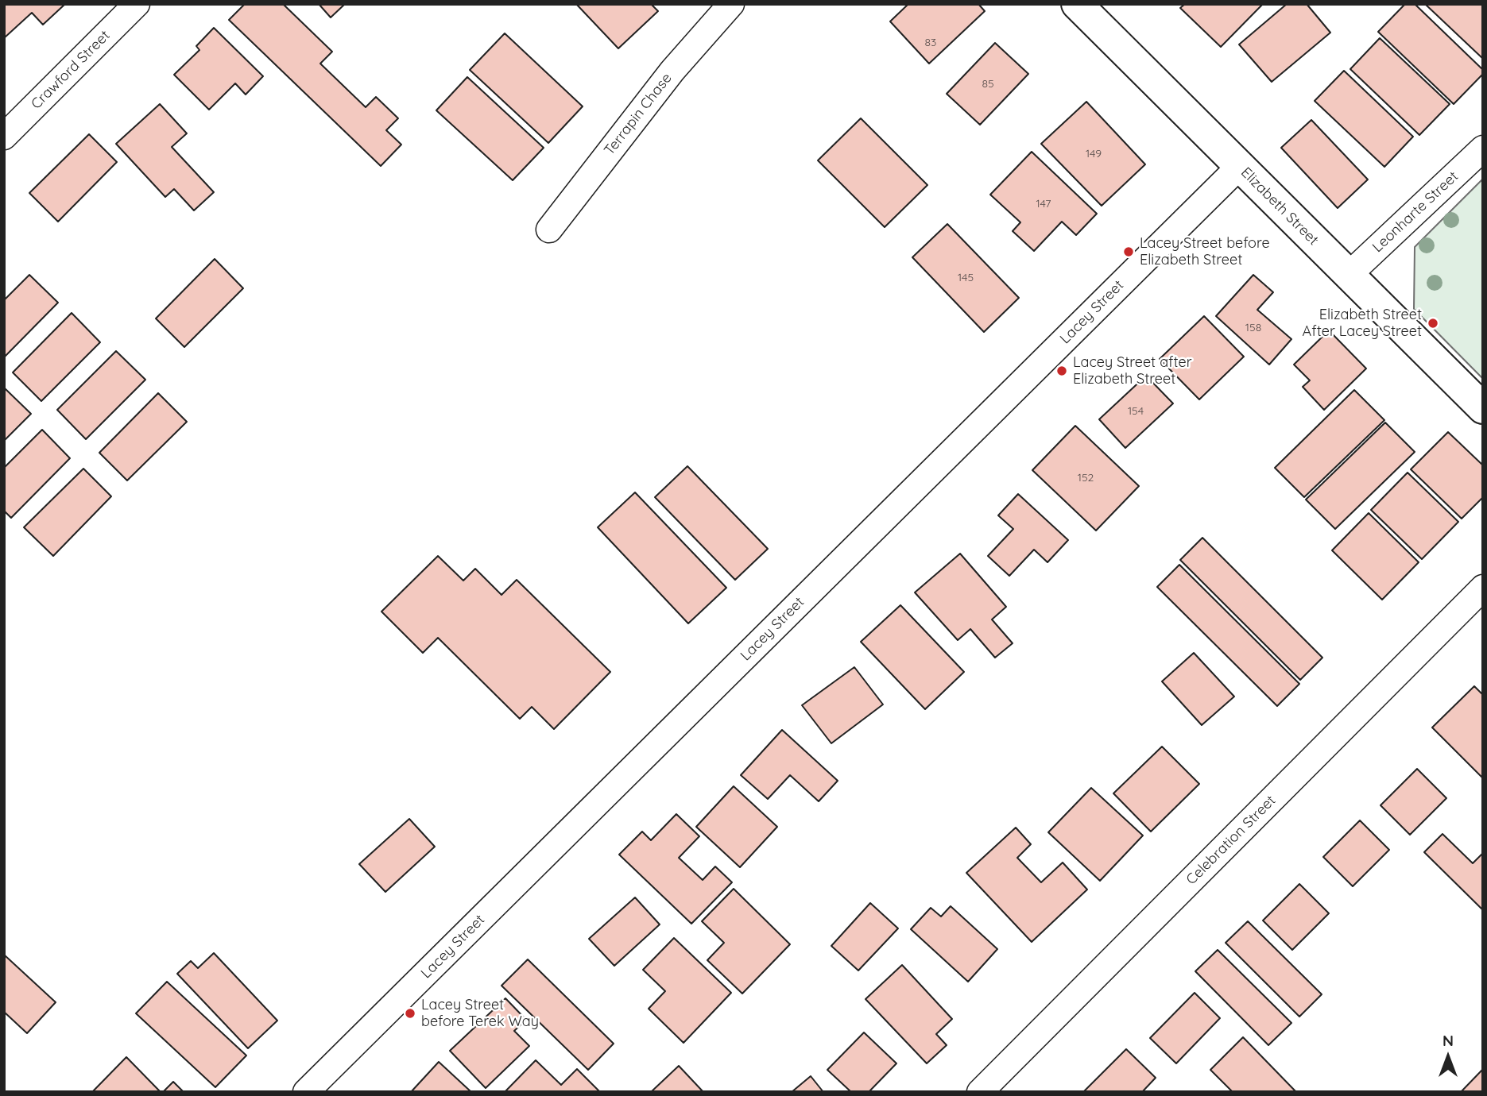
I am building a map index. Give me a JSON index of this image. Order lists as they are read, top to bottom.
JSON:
{
  "streets": {
    "street": [
      "Crawford Street",
      "Terrapin Chase",
      "Elizabeth Street",
      "Leonharte Street",
      "Lacey Street",
      "Celebration Street"
    ]
  },
  "crossings": [
    ["Elizabeth Street", "Leonharte Street"],
    ["Elizabeth Street", "Lacey Street"]
  ],
  "places": [
    "Lacey Street before Elizabeth Street",
    "Elizabeth Street After Lacey Street",
    "Lacey Street after Elizabeth Street",
    "Lacey Street before Terek Way"
  ],
  "house_numbers": [
    "83",
    "85",
    "149",
    "147",
    "145",
    "158",
    "154",
    "152"
  ],
  "north": "top"
}
